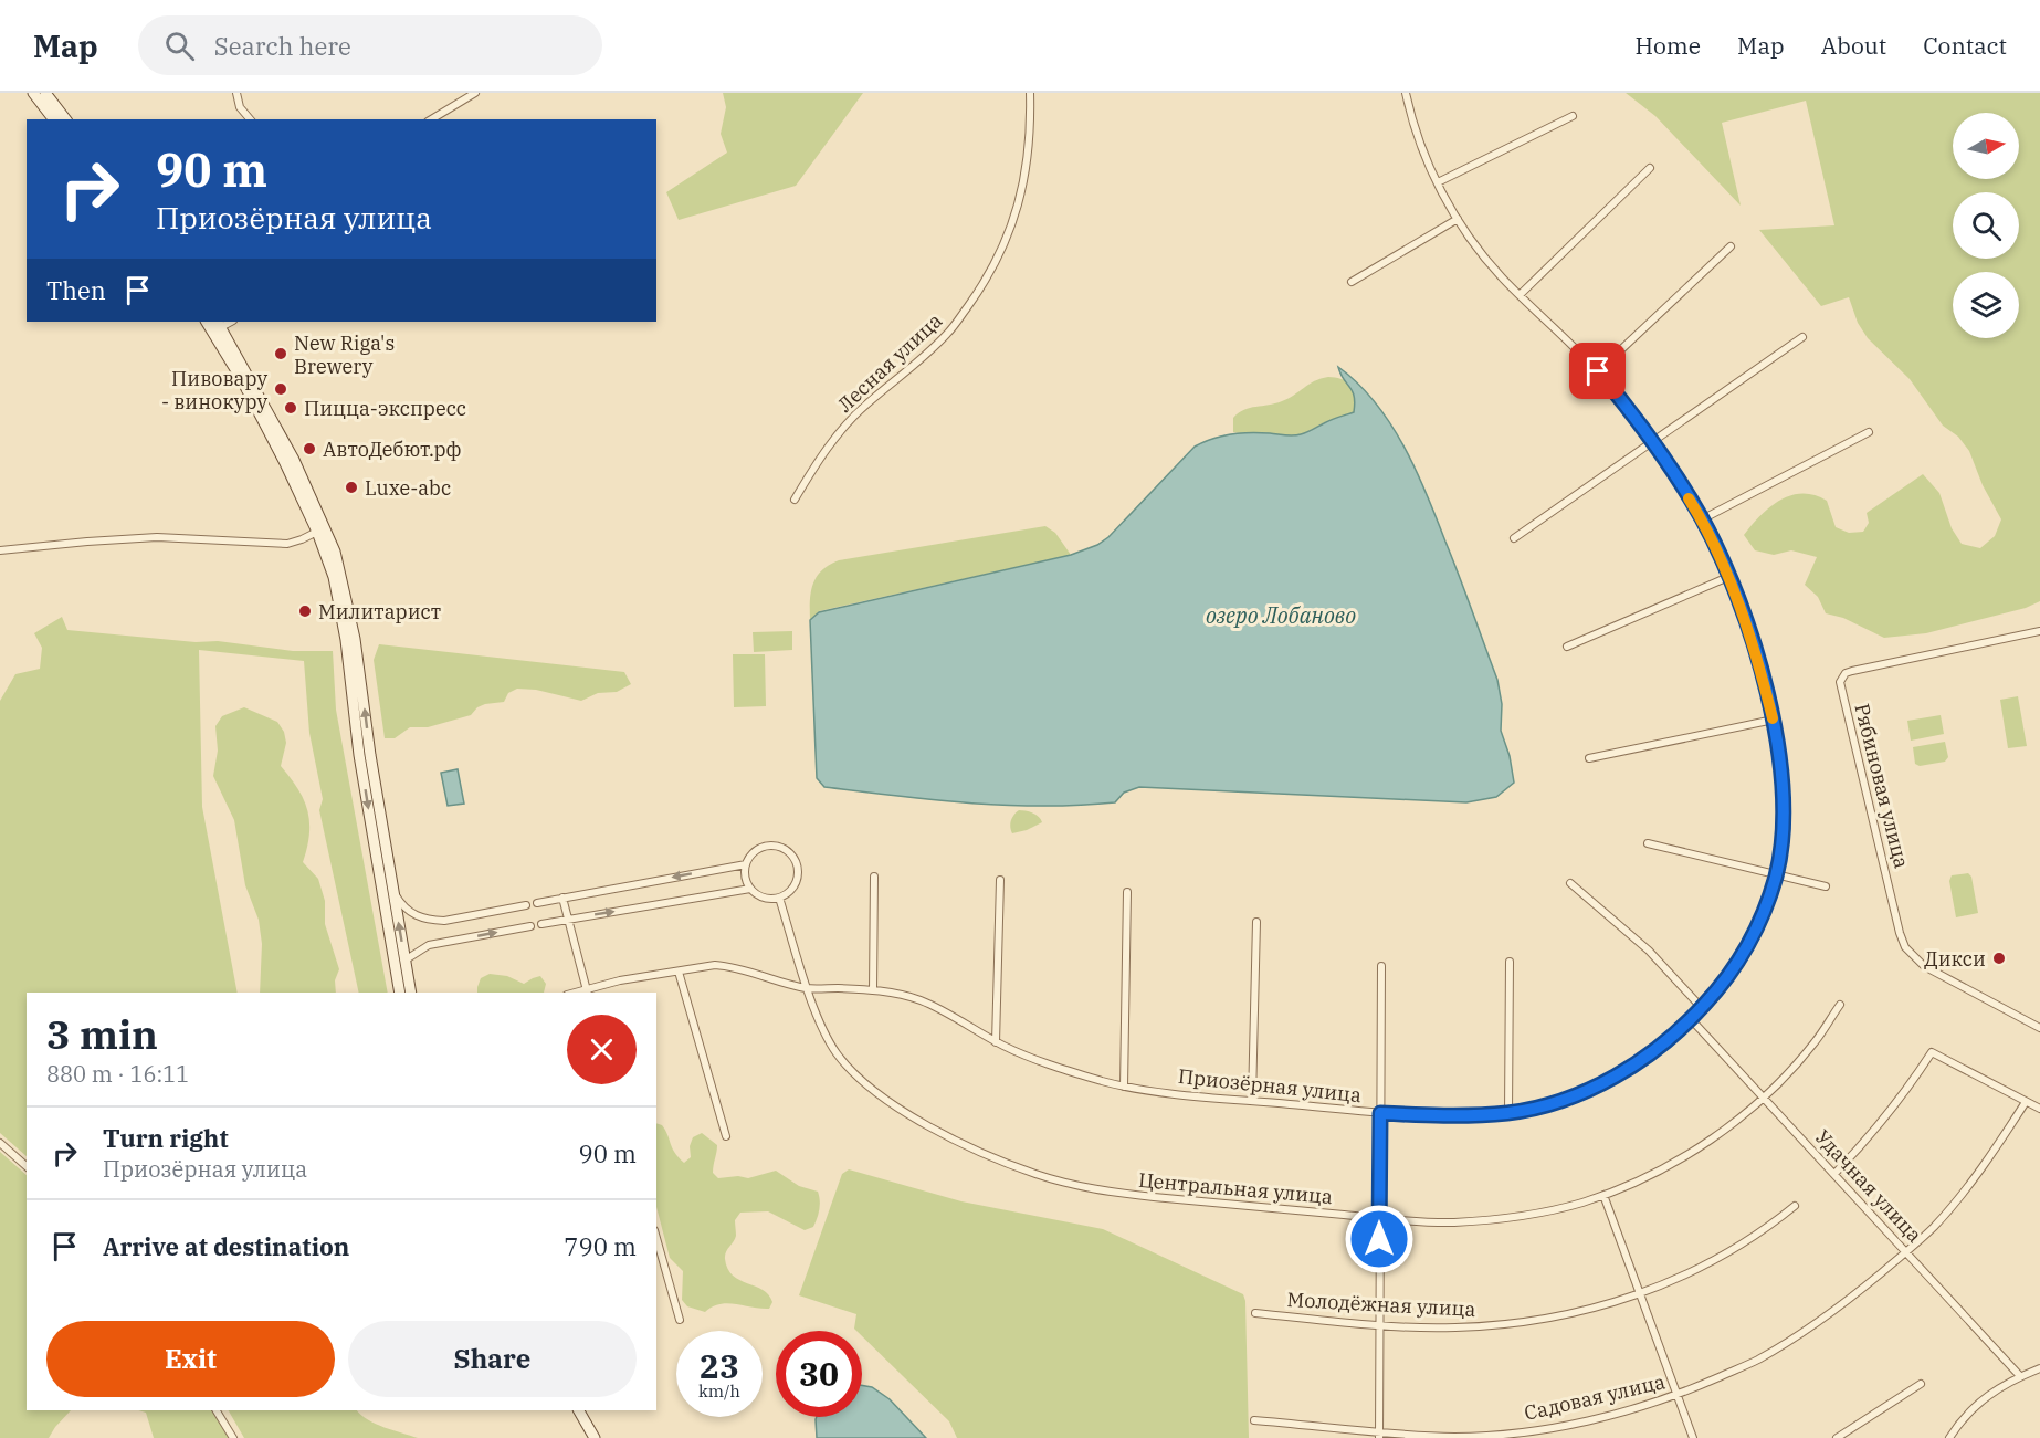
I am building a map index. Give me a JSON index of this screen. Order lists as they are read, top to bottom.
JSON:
{
  "streets": {
    "street": [
      "Лесная улица",
      "Рябиновая улица",
      "Приозёрная улица",
      "Удачная улица",
      "Центральная улица",
      "Молодёжная улица",
      "Садовая улица"
    ]
  },
  "crossings": [
    ["Приозёрная улица", "Удачная улица"],
    ["Приозёрная улица", "Центральная улица"],
    ["Удачная улица", "Центральная улица"],
    ["Удачная улица", "Садовая улица"]
  ],
  "water": ["озеро Лобаново"],
  "places": [
    "New Riga's Brewery",
    "Пивовару - винокуру",
    "Пицца-экспресс",
    "АвтоДебют.рф",
    "Luxe-abc",
    "Милитарист",
    "Дикси"
  ],
  "north": "right",
  "page": {
    "header": "Map",
    "search": "Search here",
    "nav": [
      "Home",
      "Map",
      "About",
      "Contact"
    ],
    "turn": ["90 m", "Приозёрная улица"],
    "then": "Then",
    "heading": ["3 min", "880 m · 16:11"],
    "list": [
      {
        "name": "Turn right",
        "note": "Приозёрная улица",
        "value": "90 m"
      },
      {
        "name": "Arrive at destination",
        "value": "790 m"
      }
    ],
    "buttons": ["Exit", "Share"],
    "speed": "23 km/h",
    "limit": "30"
  }
}
